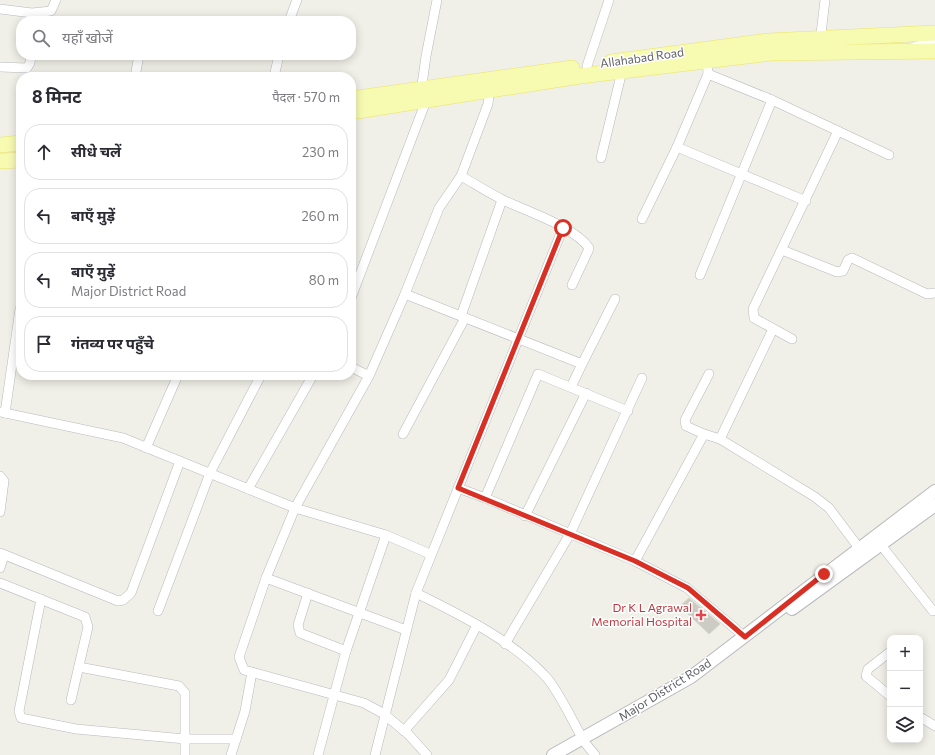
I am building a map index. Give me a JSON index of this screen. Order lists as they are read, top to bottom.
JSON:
{
  "streets": {
    "main road": ["Allahabad Road"],
    "street": ["Major District Road"]
  },
  "places": {
    "health": ["Dr K L Agrawal Memorial Hospital"]
  },
  "page": {
    "search": "यहाँ खोजें",
    "heading": ["8 मिनट", "पैदल · 570 m"],
    "list": [
      ["सीधे चलें", "230 m"],
      ["बाएँ मुड़ें", "260 m"],
      ["बाएँ मुड़ें", "Major District Road", "80 m"],
      "गंतव्य पर पहुँचे"
    ],
    "map_buttons": ["+", "−"]
  }
}
